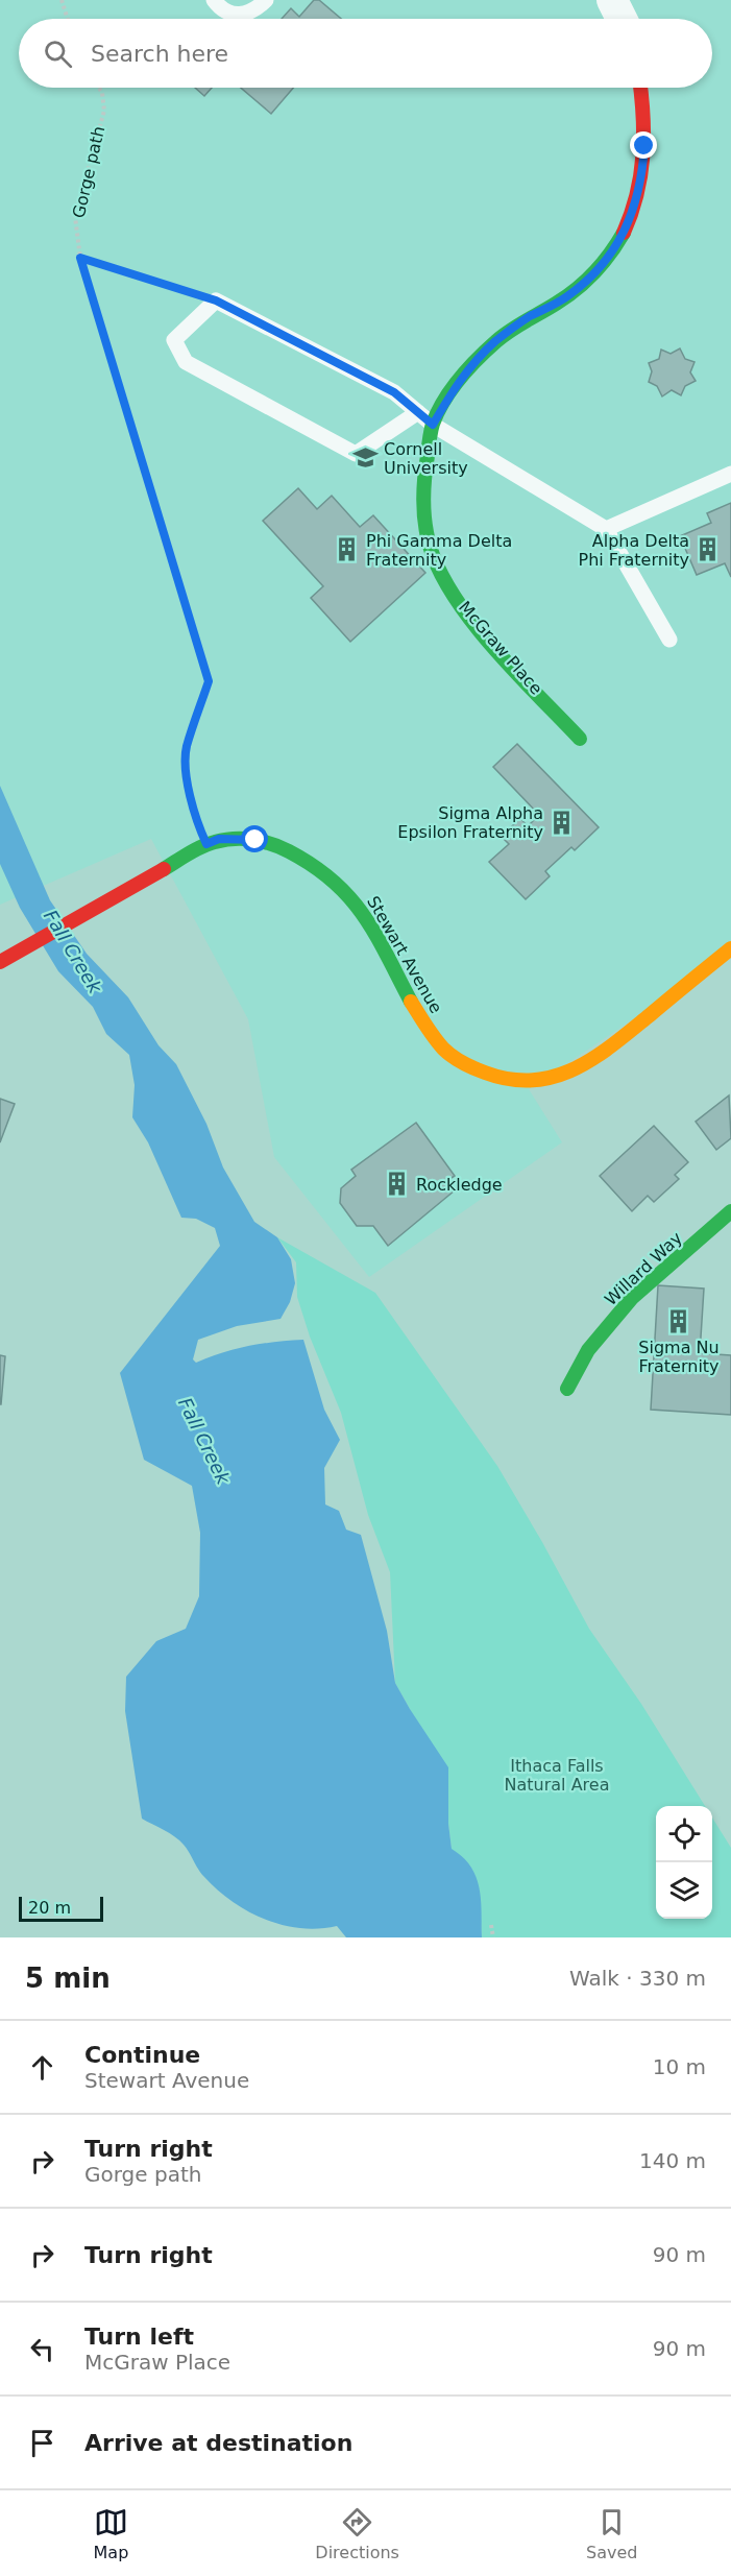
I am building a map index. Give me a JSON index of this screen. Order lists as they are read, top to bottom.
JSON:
{
  "streets": {
    "street": ["McGraw Place", "Stewart Avenue", "Willard Way"],
    "path": ["Gorge path"]
  },
  "crossings": [
    ["Gorge path", "Stewart Avenue"]
  ],
  "water": ["Fall Creek"],
  "parks": ["Ithaca Falls Natural Area"],
  "places": {
    "school or university": ["Cornell University"],
    "building": [
      "Phi Gamma Delta Fraternity",
      "Alpha Delta Phi Fraternity",
      "Sigma Alpha Epsilon Fraternity",
      "Rockledge",
      "Sigma Nu Fraternity"
    ]
  },
  "scale_bar": "20 m",
  "page": {
    "search": "Search here",
    "scale": "20 m",
    "heading": ["5 min", "Walk · 330 m"],
    "list": [
      ["Continue", "Stewart Avenue", "10 m"],
      ["Turn right", "Gorge path", "140 m"],
      ["Turn right", "90 m"],
      ["Turn left", "McGraw Place", "90 m"],
      "Arrive at destination"
    ],
    "nav": ["Map", "Directions", "Saved"]
  }
}
